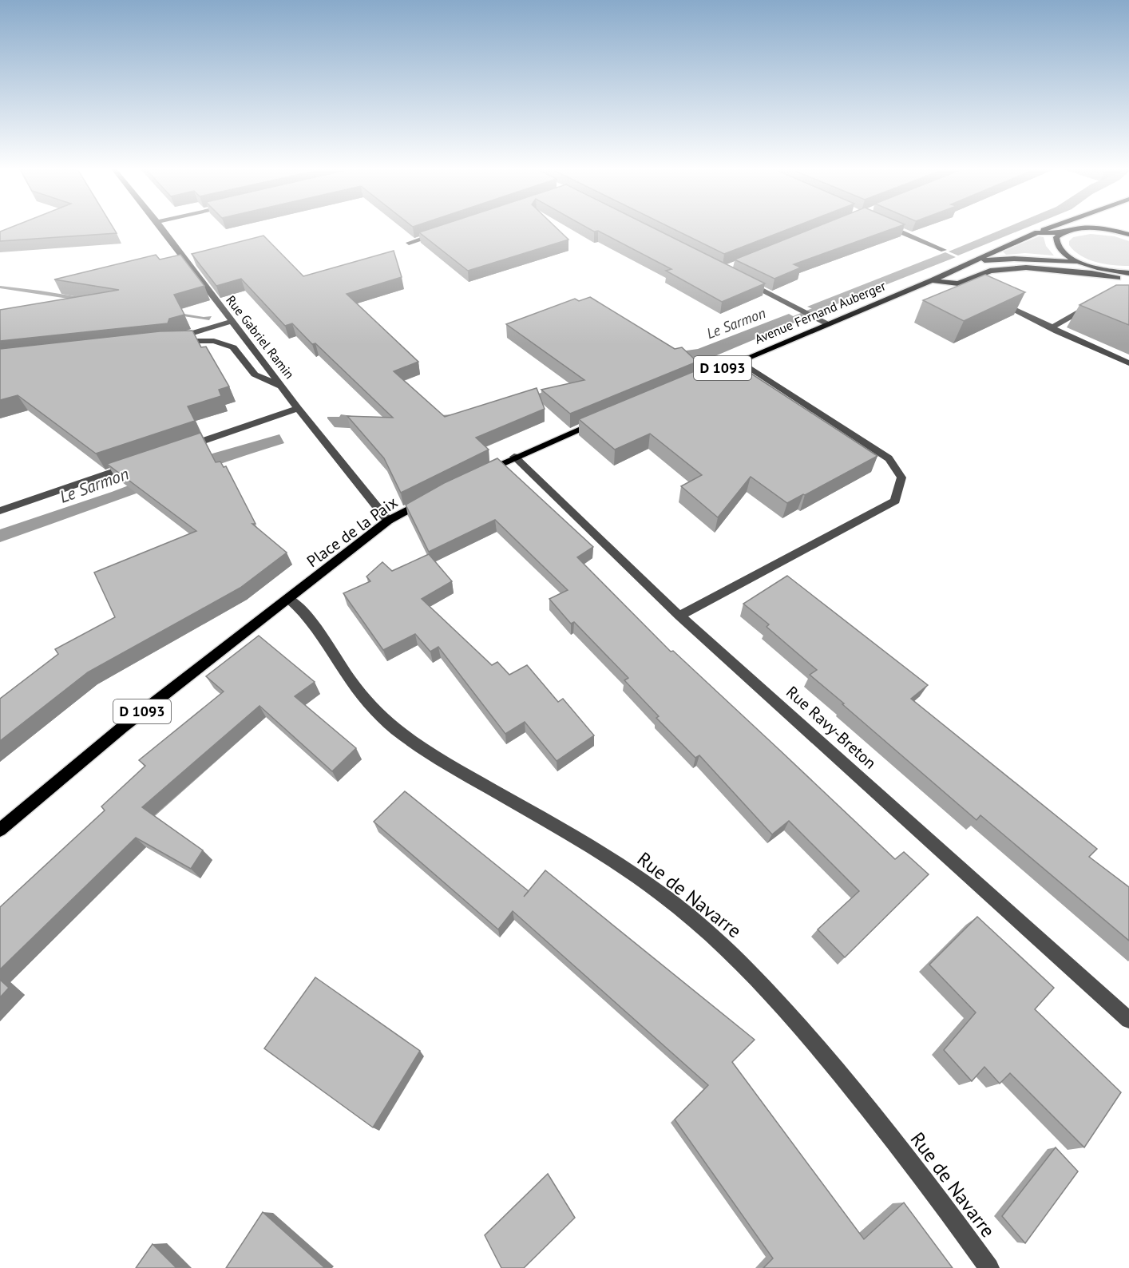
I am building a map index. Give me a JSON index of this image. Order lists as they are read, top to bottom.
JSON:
{
  "streets": {
    "main road": ["Avenue Fernand Auberger", "D 1093", "Place de la Paix"],
    "street": ["Rue Gabriel Ramin", "Rue Ravy-Breton", "Rue de Navarre"]
  },
  "crossings": [
    ["Rue Gabriel Ramin", "Place de la Paix"],
    ["D 1093", "Place de la Paix"],
    ["D 1093", "Rue de Navarre"],
    ["Place de la Paix", "Rue de Navarre"]
  ],
  "water": ["Le Sarmon"]
}
